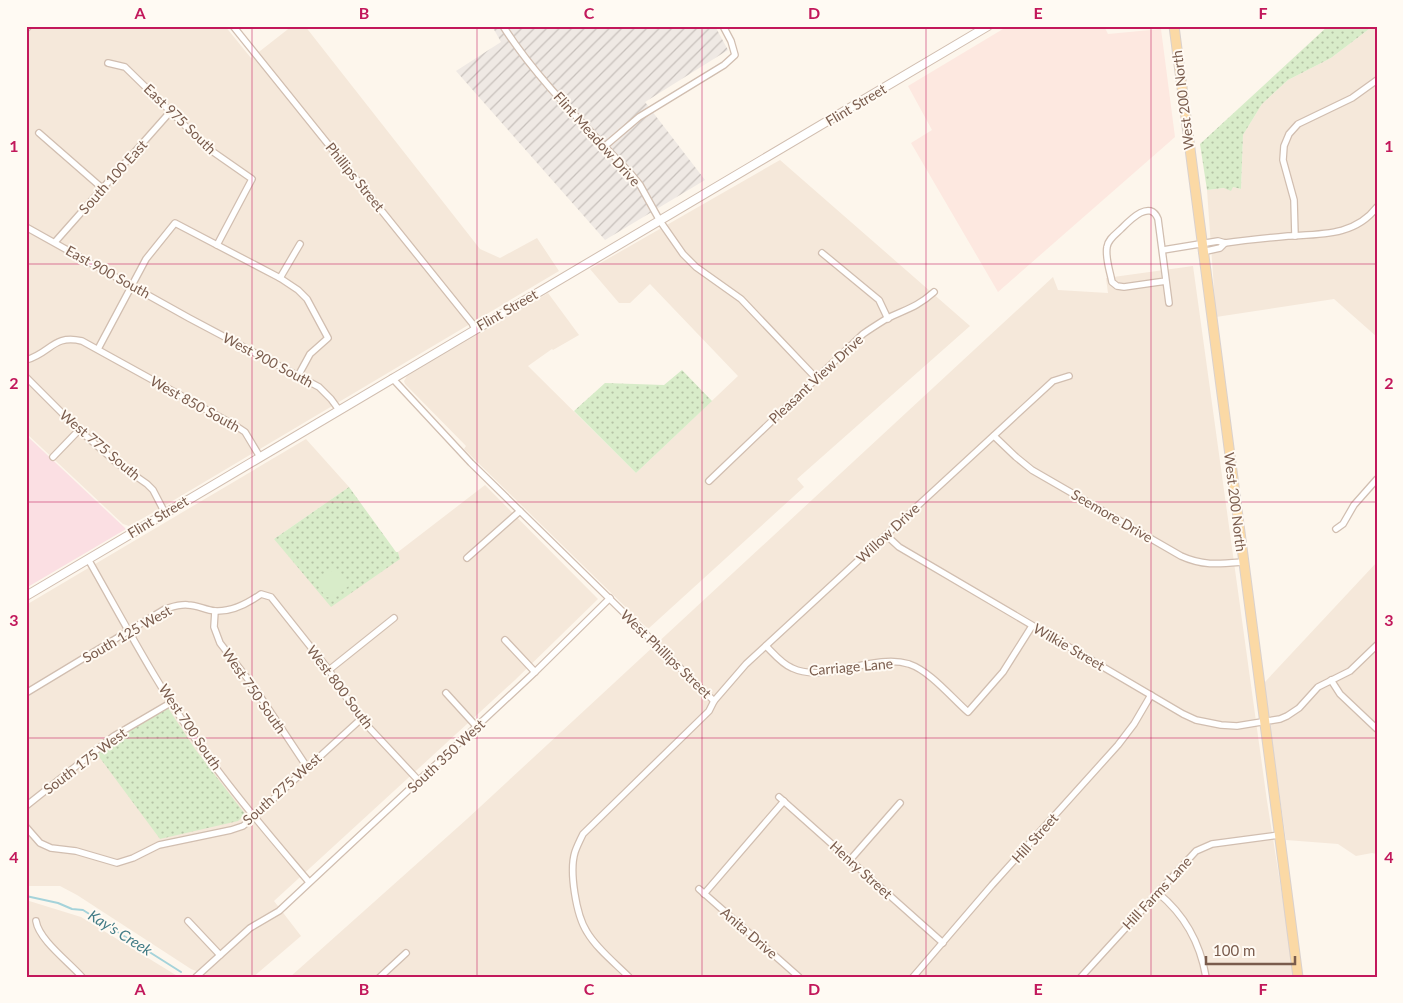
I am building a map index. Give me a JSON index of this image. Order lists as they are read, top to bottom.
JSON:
{
  "streets": {
    "main road": ["West 200 North"],
    "street": [
      "Flint Street",
      "East 975 South",
      "Flint Meadow Drive",
      "South 100 East",
      "Phillips Street",
      "East 900 South",
      "West 900 South",
      "Pleasant View Drive",
      "West 850 South",
      "West 775 South",
      "Seemore Drive",
      "Willow Drive",
      "South 125 West",
      "Wilkie Street",
      "West Phillips Street",
      "Carriage Lane",
      "West 800 South",
      "West 750 South",
      "West 700 South",
      "South 350 West",
      "South 175 West",
      "South 275 West",
      "Hill Street",
      "Henry Street",
      "Hill Farms Lane",
      "Anita Drive"
    ]
  },
  "crossings": [
    ["West 200 North", "Seemore Drive"],
    ["West 200 North", "Wilkie Street"],
    ["West 200 North", "Hill Farms Lane"],
    ["Flint Street", "Flint Meadow Drive"],
    ["Flint Street", "Phillips Street"],
    ["Flint Street", "West 900 South"],
    ["Flint Street", "West 850 South"],
    ["Flint Street", "West 775 South"],
    ["Flint Street", "West Phillips Street"],
    ["Flint Street", "West 700 South"],
    ["East 975 South", "South 100 East"],
    ["Flint Meadow Drive", "Pleasant View Drive"],
    ["South 100 East", "East 900 South"],
    ["East 900 South", "West 900 South"],
    ["Seemore Drive", "Willow Drive"],
    ["Willow Drive", "Wilkie Street"],
    ["Willow Drive", "West Phillips Street"],
    ["Willow Drive", "Carriage Lane"],
    ["South 125 West", "West 800 South"],
    ["South 125 West", "West 750 South"],
    ["South 125 West", "West 700 South"],
    ["Wilkie Street", "Carriage Lane"],
    ["Wilkie Street", "Hill Street"],
    ["West Phillips Street", "South 350 West"],
    ["West 800 South", "South 350 West"],
    ["West 800 South", "South 275 West"],
    ["West 750 South", "South 275 West"],
    ["West 700 South", "South 350 West"],
    ["West 700 South", "South 175 West"],
    ["West 700 South", "South 275 West"],
    ["Hill Street", "Henry Street"]
  ],
  "water": ["Kay's Creek"],
  "scale_bar": "100 m",
  "grid": {
    "columns": [
      "A",
      "B",
      "C",
      "D",
      "E",
      "F"
    ],
    "rows": [
      "1",
      "2",
      "3",
      "4"
    ]
  }
}
